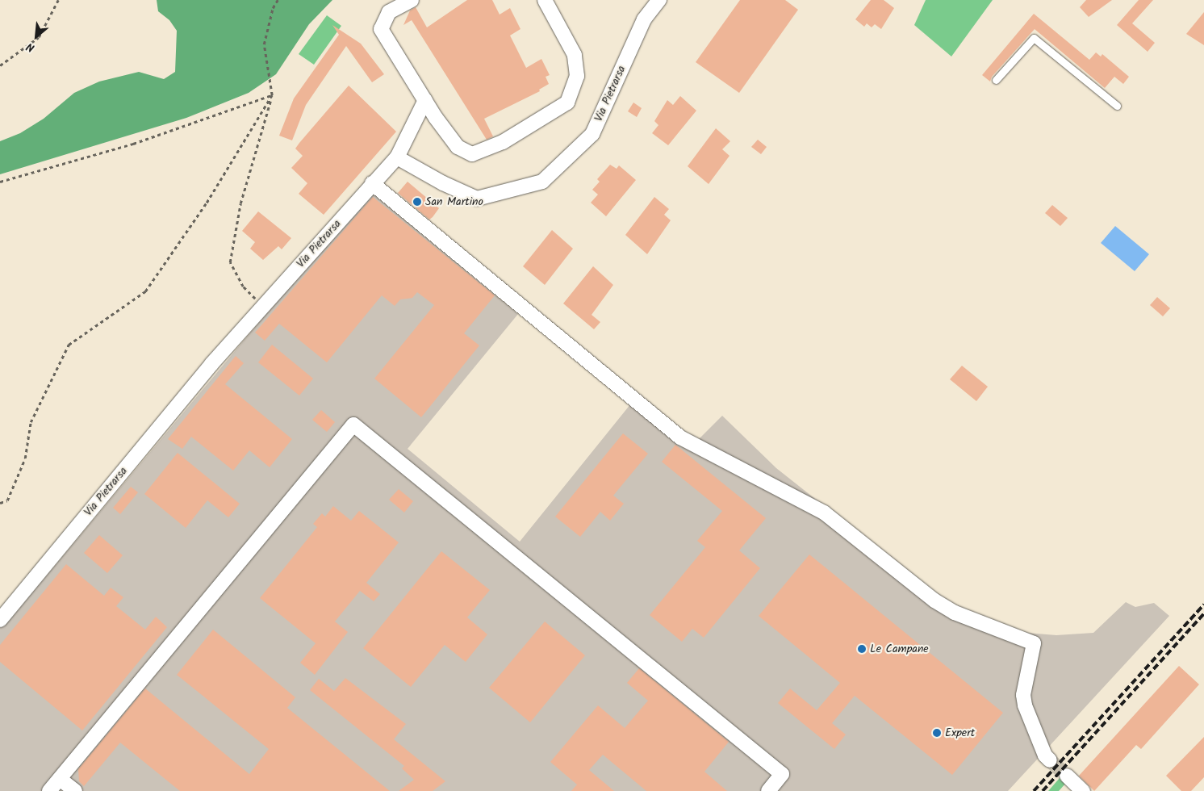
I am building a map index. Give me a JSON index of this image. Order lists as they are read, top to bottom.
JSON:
{
  "streets": {
    "street": ["Via Pietrarsa"]
  },
  "places": ["San Martino", "Le Campane", "Expert"],
  "north": "bottom left"
}
